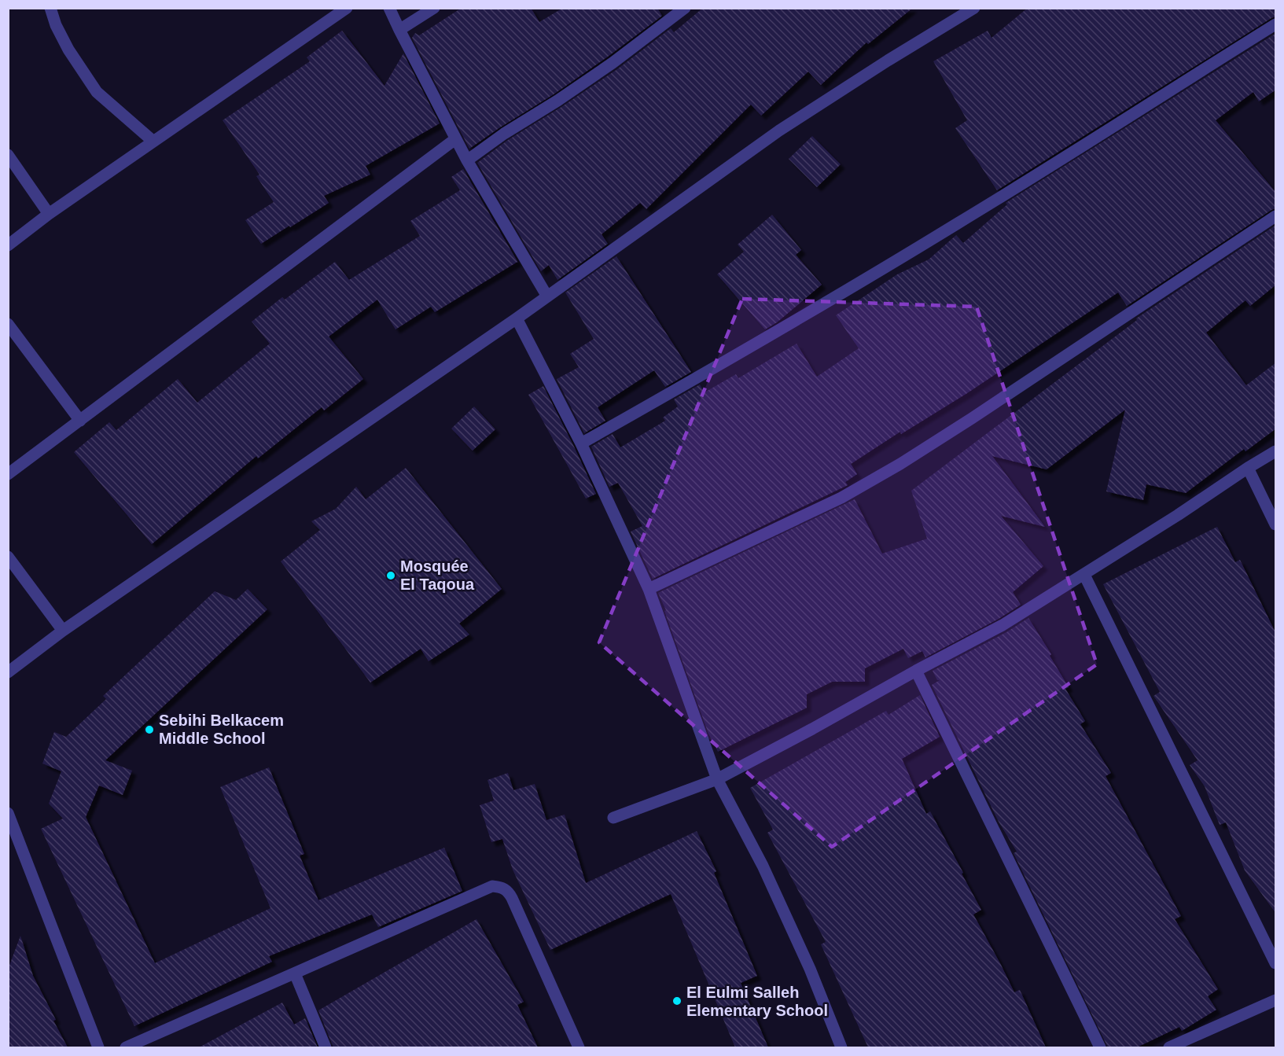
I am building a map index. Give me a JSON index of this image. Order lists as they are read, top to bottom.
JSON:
{
  "places": ["Mosquée El Taqoua", "Sebihi Belkacem Middle School", "El Eulmi Salleh Elementary School"]
}
